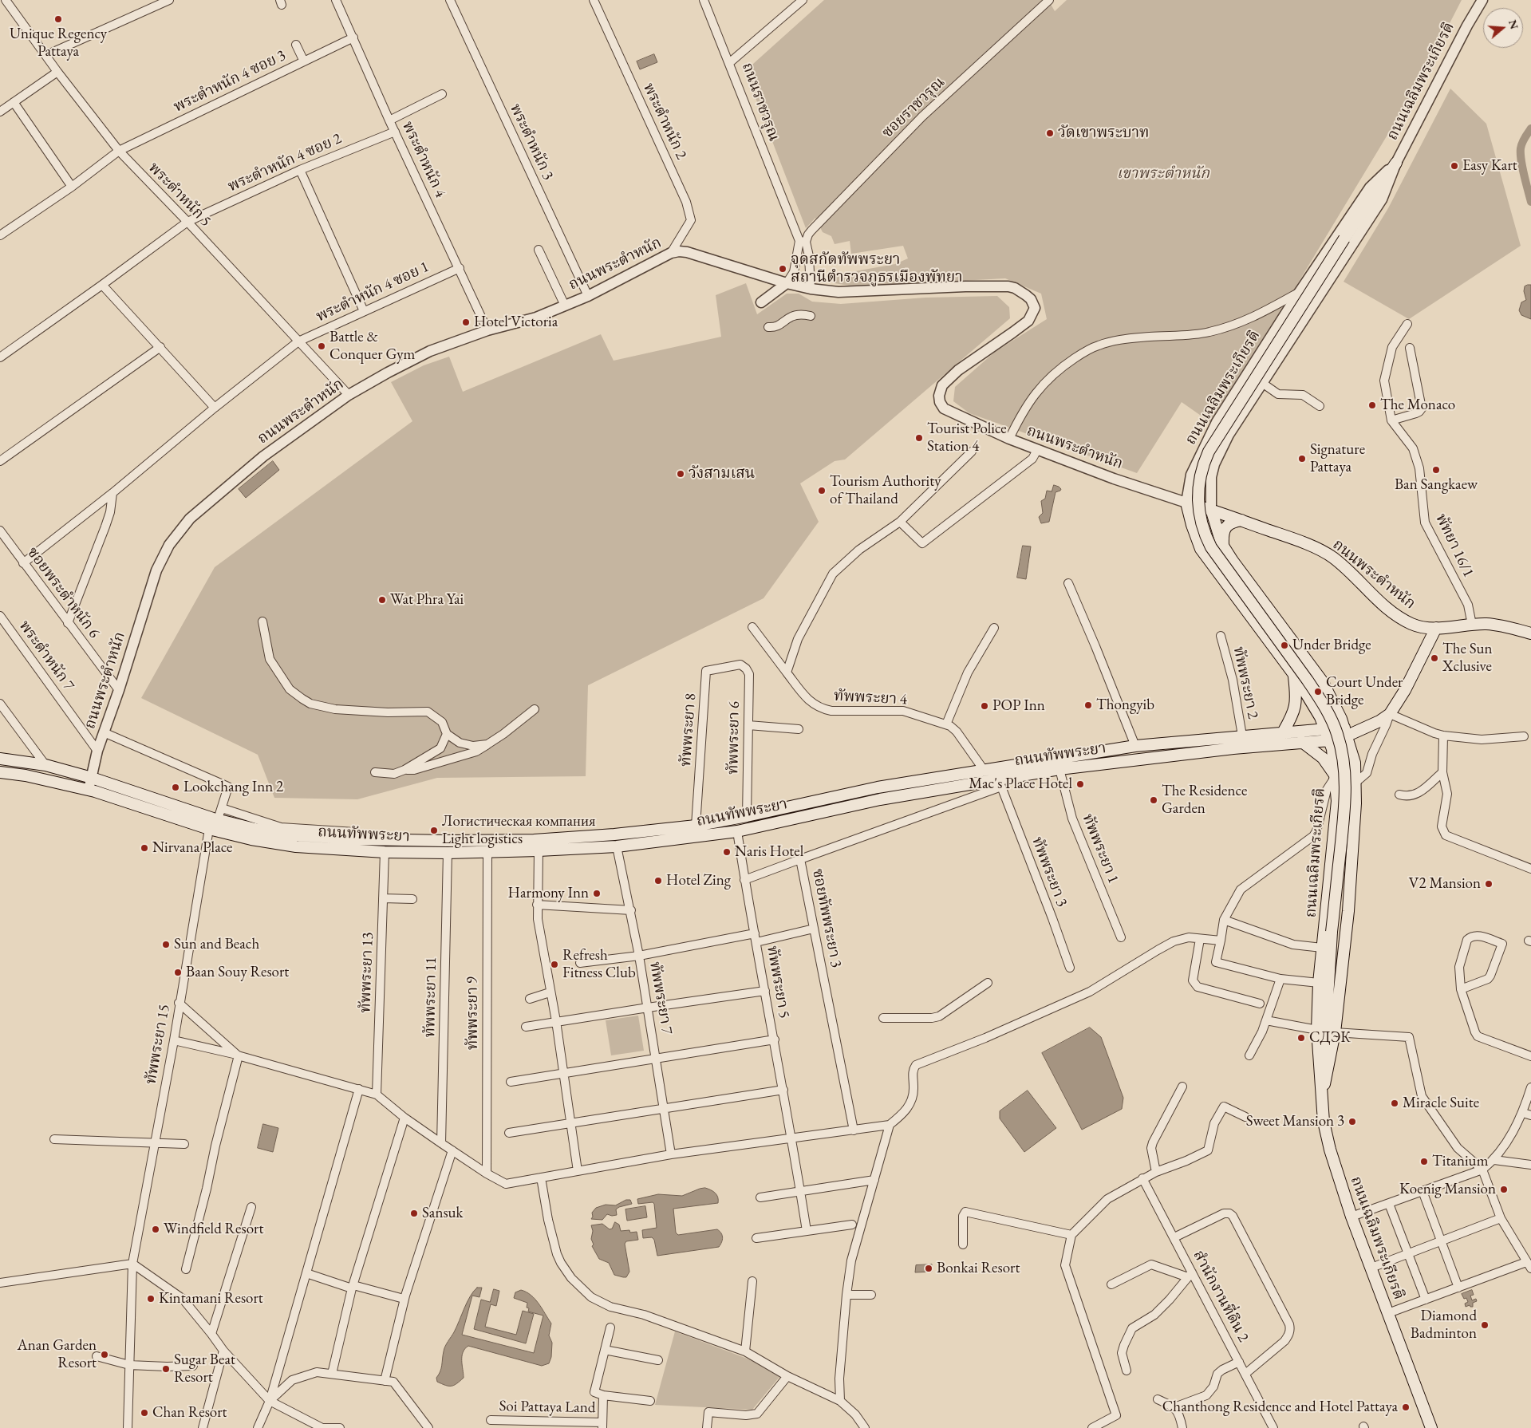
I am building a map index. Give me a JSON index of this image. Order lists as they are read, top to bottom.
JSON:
{
  "streets": {
    "main road": ["ถนนเฉลิมพระเกียรติ", "ถนนพระตำหนัก", "ถนนทัพพระยา"],
    "street": [
      "พระตำหนัก 4 ซอย 3",
      "ถนนราชวรุณ",
      "ซอยราชวรุณ",
      "พระตำหนัก 2",
      "พระตำหนัก 3",
      "พระตำหนัก 4",
      "พระตำหนัก 4 ซอย 2",
      "พระตำหนัก 5",
      "พระตำหนัก 4 ซอย 1",
      "พัทยา 16/1",
      "ซอยพระตำหนัก 6",
      "พระตำหนัก 7",
      "ทัพพระยา 2",
      "ทัพพระยา 4",
      "ทัพพระยา 8",
      "ทัพพระยา 6",
      "ทัพพระยา 1",
      "ทัพพระยา 3",
      "ซอยทัพพระยา 3",
      "ทัพพระยา 13",
      "ทัพพระยา 5",
      "ทัพพระยา 11",
      "ทัพพระยา 7",
      "ทัพพระยา 9",
      "ทัพพระยา 15",
      "สำนักงานที่ดิน 2",
      "Soi Pattaya Land"
    ]
  },
  "crossings": [
    ["พระตำหนัก 4 ซอย 3", "พระตำหนัก 4"],
    ["พระตำหนัก 4 ซอย 3", "พระตำหนัก 5"],
    ["ถนนเฉลิมพระเกียรติ", "ถนนพระตำหนัก"],
    ["ถนนเฉลิมพระเกียรติ", "ถนนทัพพระยา"],
    ["ถนนราชวรุณ", "ซอยราชวรุณ"],
    ["ถนนราชวรุณ", "ถนนพระตำหนัก"],
    ["พระตำหนัก 2", "ถนนพระตำหนัก"],
    ["พระตำหนัก 3", "ถนนพระตำหนัก"],
    ["พระตำหนัก 4", "พระตำหนัก 4 ซอย 2"],
    ["พระตำหนัก 4", "ถนนพระตำหนัก"],
    ["พระตำหนัก 4", "พระตำหนัก 4 ซอย 1"],
    ["พระตำหนัก 4 ซอย 2", "พระตำหนัก 5"],
    ["พระตำหนัก 5", "ถนนพระตำหนัก"],
    ["พระตำหนัก 5", "พระตำหนัก 4 ซอย 1"],
    ["ถนนพระตำหนัก", "พัทยา 16/1"],
    ["ถนนพระตำหนัก", "ซอยพระตำหนัก 6"],
    ["ถนนพระตำหนัก", "พระตำหนัก 7"],
    ["ถนนพระตำหนัก", "ถนนทัพพระยา"],
    ["พระตำหนัก 4 ซอย 1", "ซอยพระตำหนัก 6"],
    ["ทัพพระยา 2", "ถนนทัพพระยา"],
    ["ทัพพระยา 4", "ถนนทัพพระยา"],
    ["ทัพพระยา 8", "ทัพพระยา 6"],
    ["ทัพพระยา 8", "ถนนทัพพระยา"],
    ["ทัพพระยา 6", "ถนนทัพพระยา"],
    ["ถนนทัพพระยา", "ทัพพระยา 1"],
    ["ถนนทัพพระยา", "ทัพพระยา 3"],
    ["ถนนทัพพระยา", "ซอยทัพพระยา 3"],
    ["ถนนทัพพระยา", "ทัพพระยา 13"],
    ["ถนนทัพพระยา", "ทัพพระยา 5"],
    ["ถนนทัพพระยา", "ทัพพระยา 11"],
    ["ถนนทัพพระยา", "ทัพพระยา 7"],
    ["ถนนทัพพระยา", "ทัพพระยา 9"],
    ["ถนนทัพพระยา", "ทัพพระยา 15"],
    ["ทัพพระยา 3", "ซอยทัพพระยา 3"]
  ],
  "parks": ["เขาพระตำหนัก"],
  "places": [
    "Unique Regency Pattaya",
    "วัดเขาพระบาท",
    "Easy Kart",
    "จุดสกัดทัพพระยา สถานีตำรวจภูธรเมืองพัทยา",
    "Hotel Victoria",
    "Battle & Conquer Gym",
    "The Monaco",
    "Tourist Police Station 4",
    "Signature Pattaya",
    "Ban Sangkaew",
    "วังสามเสน",
    "Tourism Authority of Thailand",
    "Wat Phra Yai",
    "Under Bridge",
    "The Sun Xclusive",
    "Court Under Bridge",
    "Thongyib",
    "POP Inn",
    "Mac's Place Hotel",
    "Lookchang Inn 2",
    "The Residence Garden",
    "Логистическая компания Light logistics",
    "Nirvana Place",
    "Naris Hotel",
    "Hotel Zing",
    "V2 Mansion",
    "Harmony Inn",
    "Sun and Beach",
    "Refresh Fitness Club",
    "Baan Souy Resort",
    "СДЭК",
    "Miracle Suite",
    "Sweet Mansion 3",
    "Titanium",
    "Koenig Mansion",
    "Sansuk",
    "Windfield Resort",
    "Bonkai Resort",
    "Kintamani Resort",
    "Diamond Badminton",
    "Anan Garden Resort",
    "Sugar Beat Resort",
    "Chanthong Residence and Hotel Pattaya",
    "Chan Resort"
  ],
  "north": "right"
}
